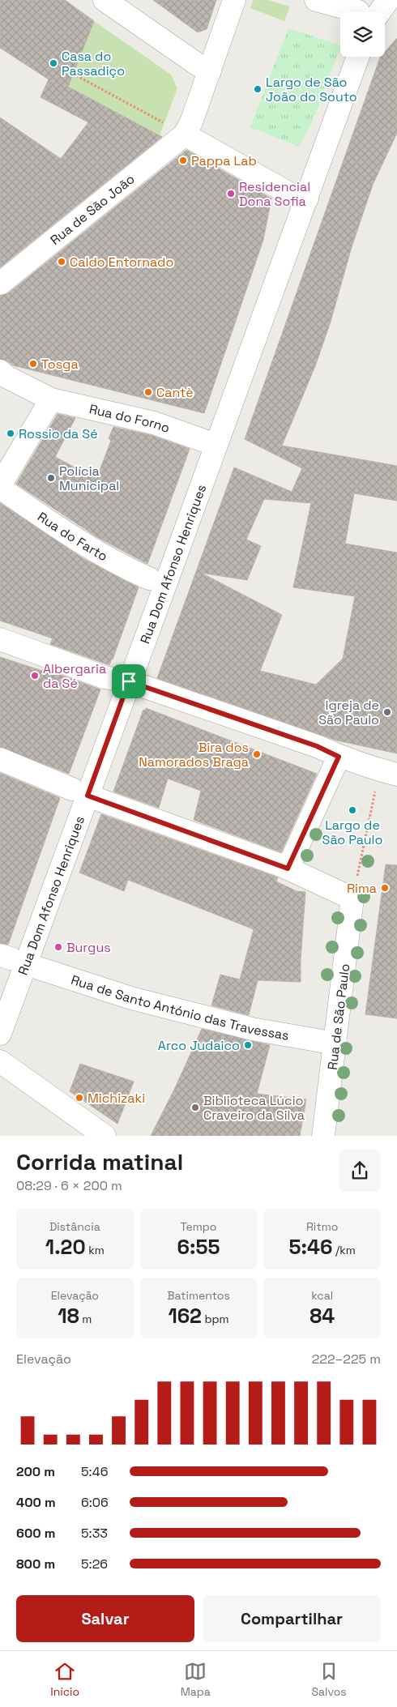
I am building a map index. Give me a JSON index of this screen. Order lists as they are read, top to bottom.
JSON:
{
  "streets": {
    "street": [
      "Rua de São João",
      "Rua do Forno",
      "Rua do Farto",
      "Rua Dom Afonso Henriques",
      "Rua de Santo António das Travessas",
      "Rua de São Paulo"
    ]
  },
  "crossings": [
    ["Rua do Forno", "Rua Dom Afonso Henriques"],
    ["Rua Dom Afonso Henriques", "Rua de Santo António das Travessas"],
    ["Rua de Santo António das Travessas", "Rua de São Paulo"]
  ],
  "places": [
    "Casa do Passadiço",
    "Largo de São João do Souto",
    "Pappa Lab",
    "Residencial Dona Sofia",
    "Caldo Entornado",
    "Tosga",
    "Cantè",
    "Rossio da Sé",
    "Polícia Municipal",
    "Albergaria da Sé",
    "Igreja de São Paulo",
    "Bira dos Namorados Braga",
    "Largo de São Paulo",
    "Rima",
    "Burgus",
    "Arco Judaico",
    "Michizaki",
    "Biblioteca Lúcio Craveiro da Silva"
  ],
  "page": {
    "heading": ["Corrida matinal", "08:29 · 6 × 200 m"],
    "stats": [
      ["Distância", "1.20 km"],
      ["Tempo", "6:55"],
      ["Ritmo", "5:46 /km"],
      ["Elevação", "18 m"],
      ["Batimentos", "162 bpm"],
      ["kcal", "84"]
    ],
    "chart": ["Elevação", "222–225 m"],
    "list": [
      {
        "name": "200 m",
        "note": "5:46"
      },
      {
        "name": "400 m",
        "note": "6:06"
      },
      {
        "name": "600 m",
        "note": "5:33"
      },
      {
        "name": "800 m",
        "note": "5:26"
      }
    ],
    "buttons": ["Salvar", "Compartilhar"],
    "tabs": ["Início", "Mapa", "Salvos"]
  }
}
